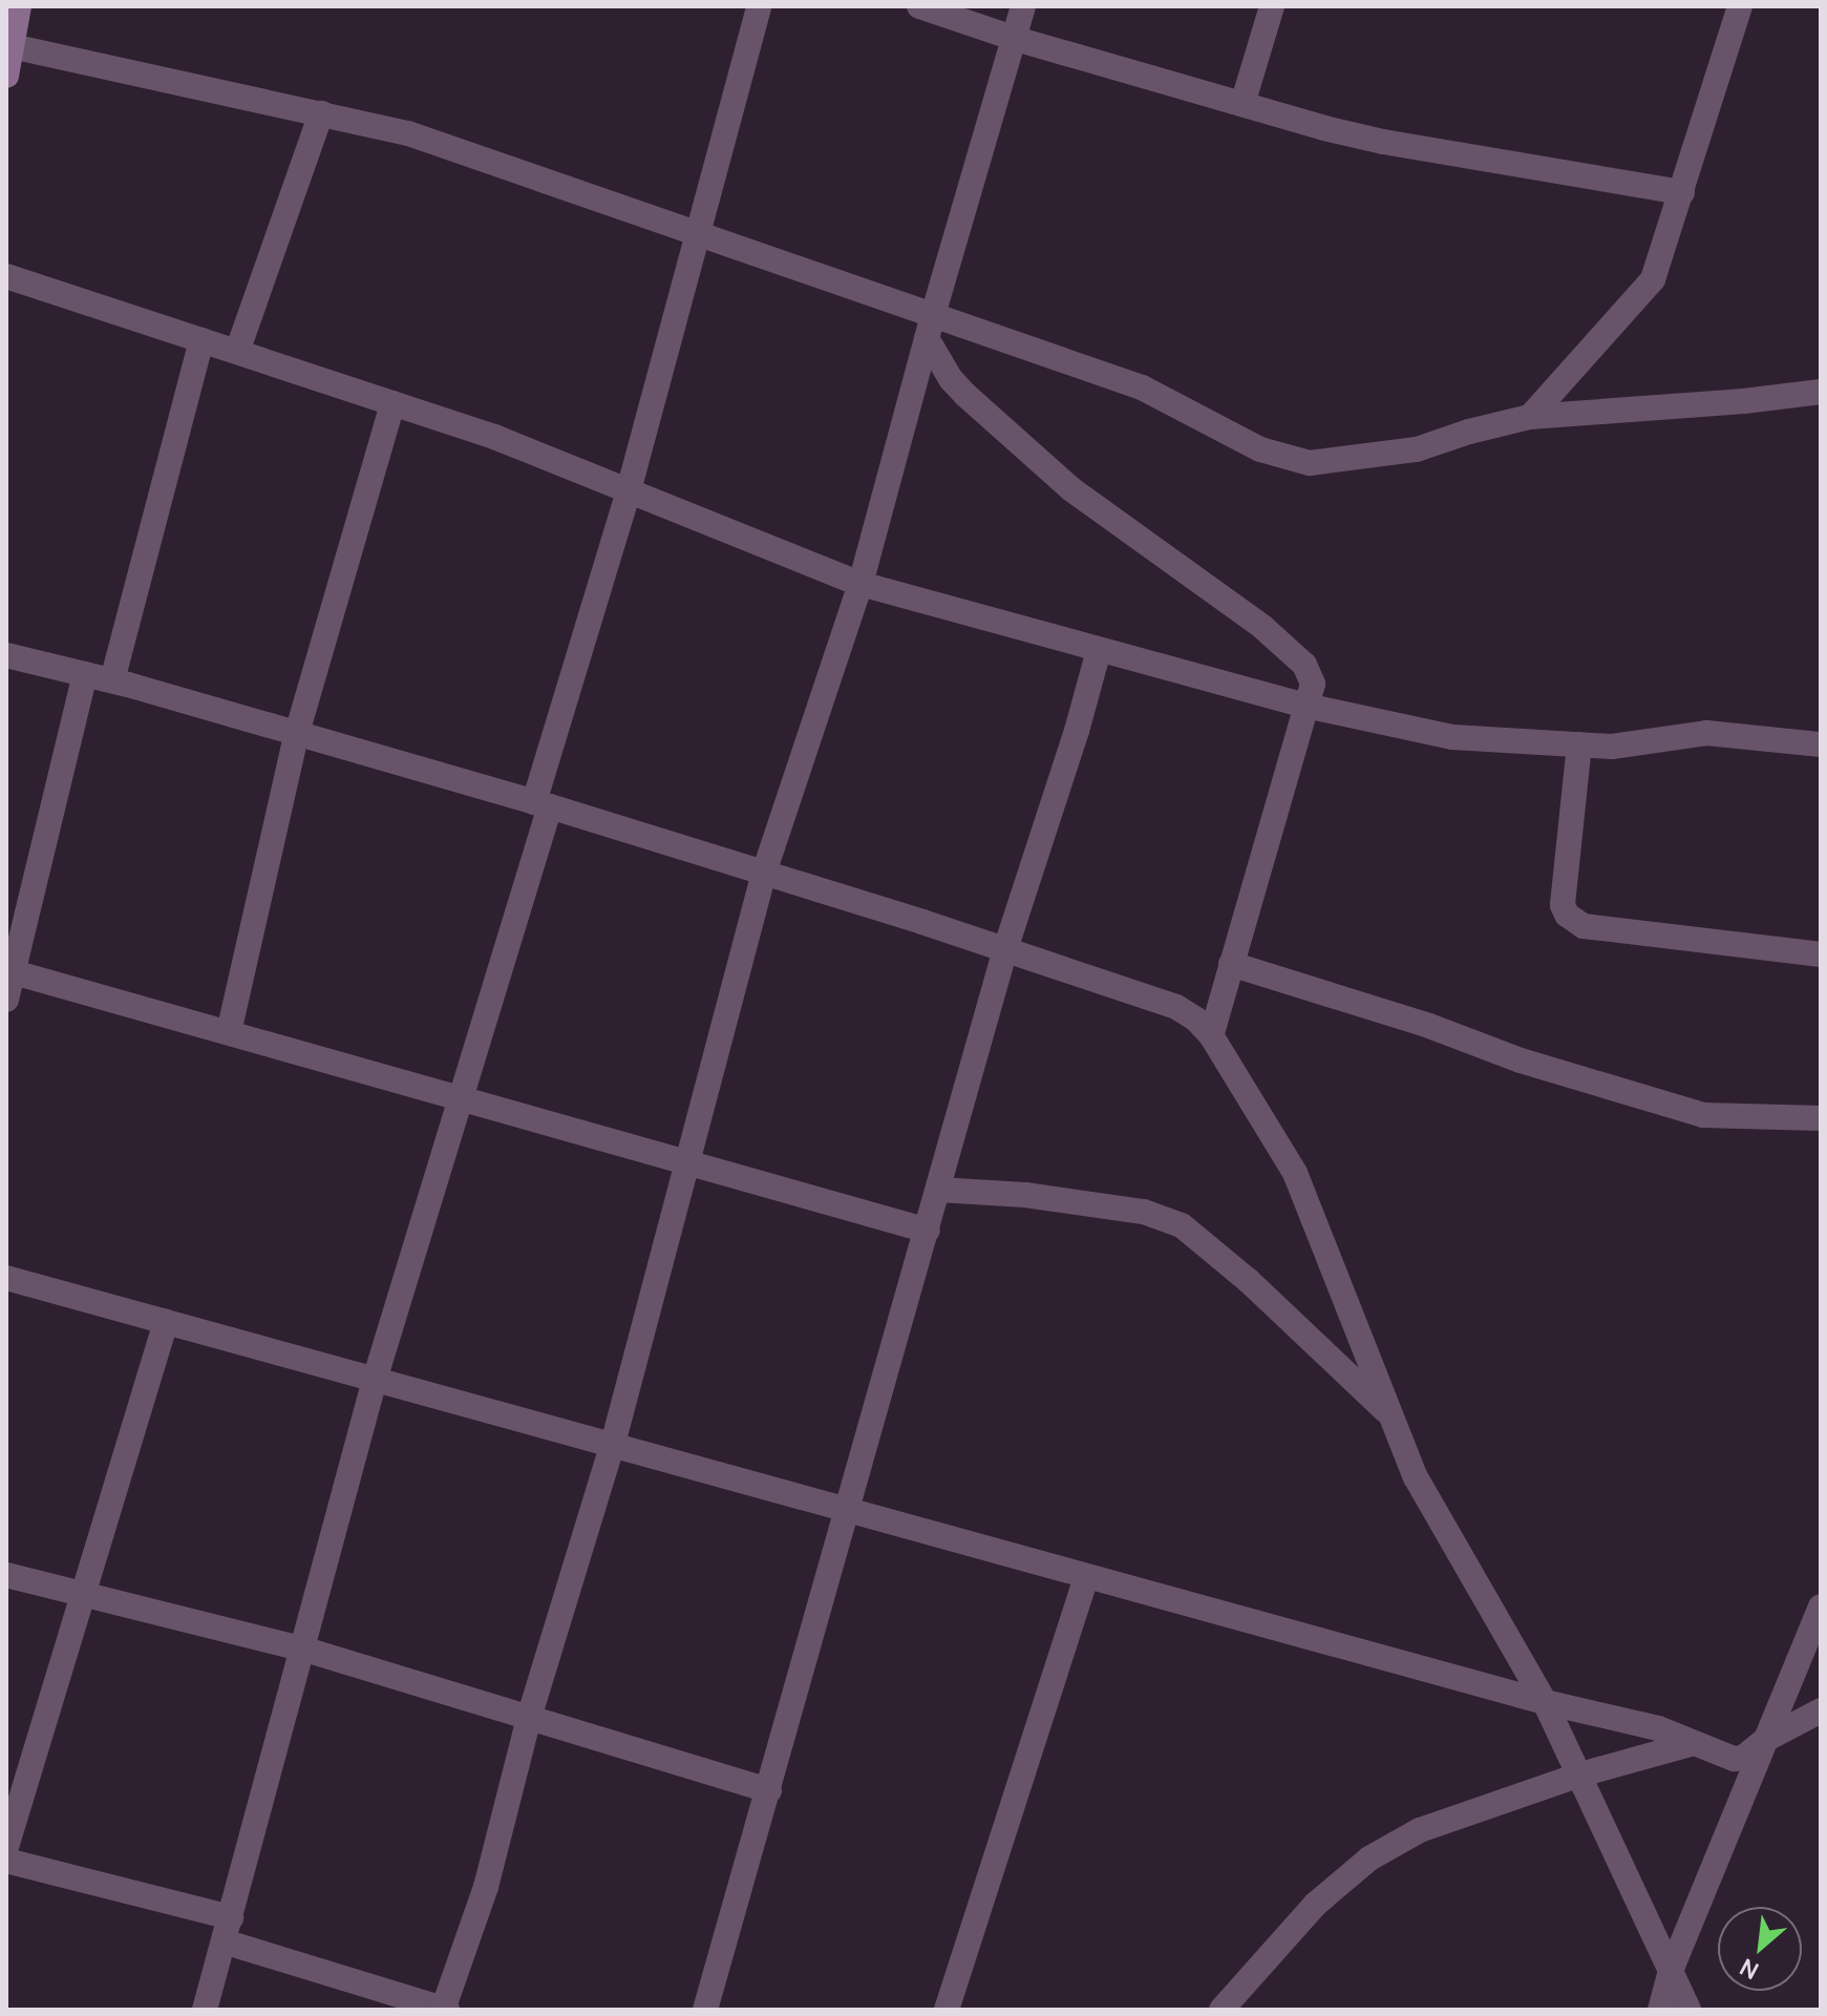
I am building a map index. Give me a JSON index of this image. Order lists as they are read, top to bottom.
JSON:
{
  "north": "bottom left"
}
